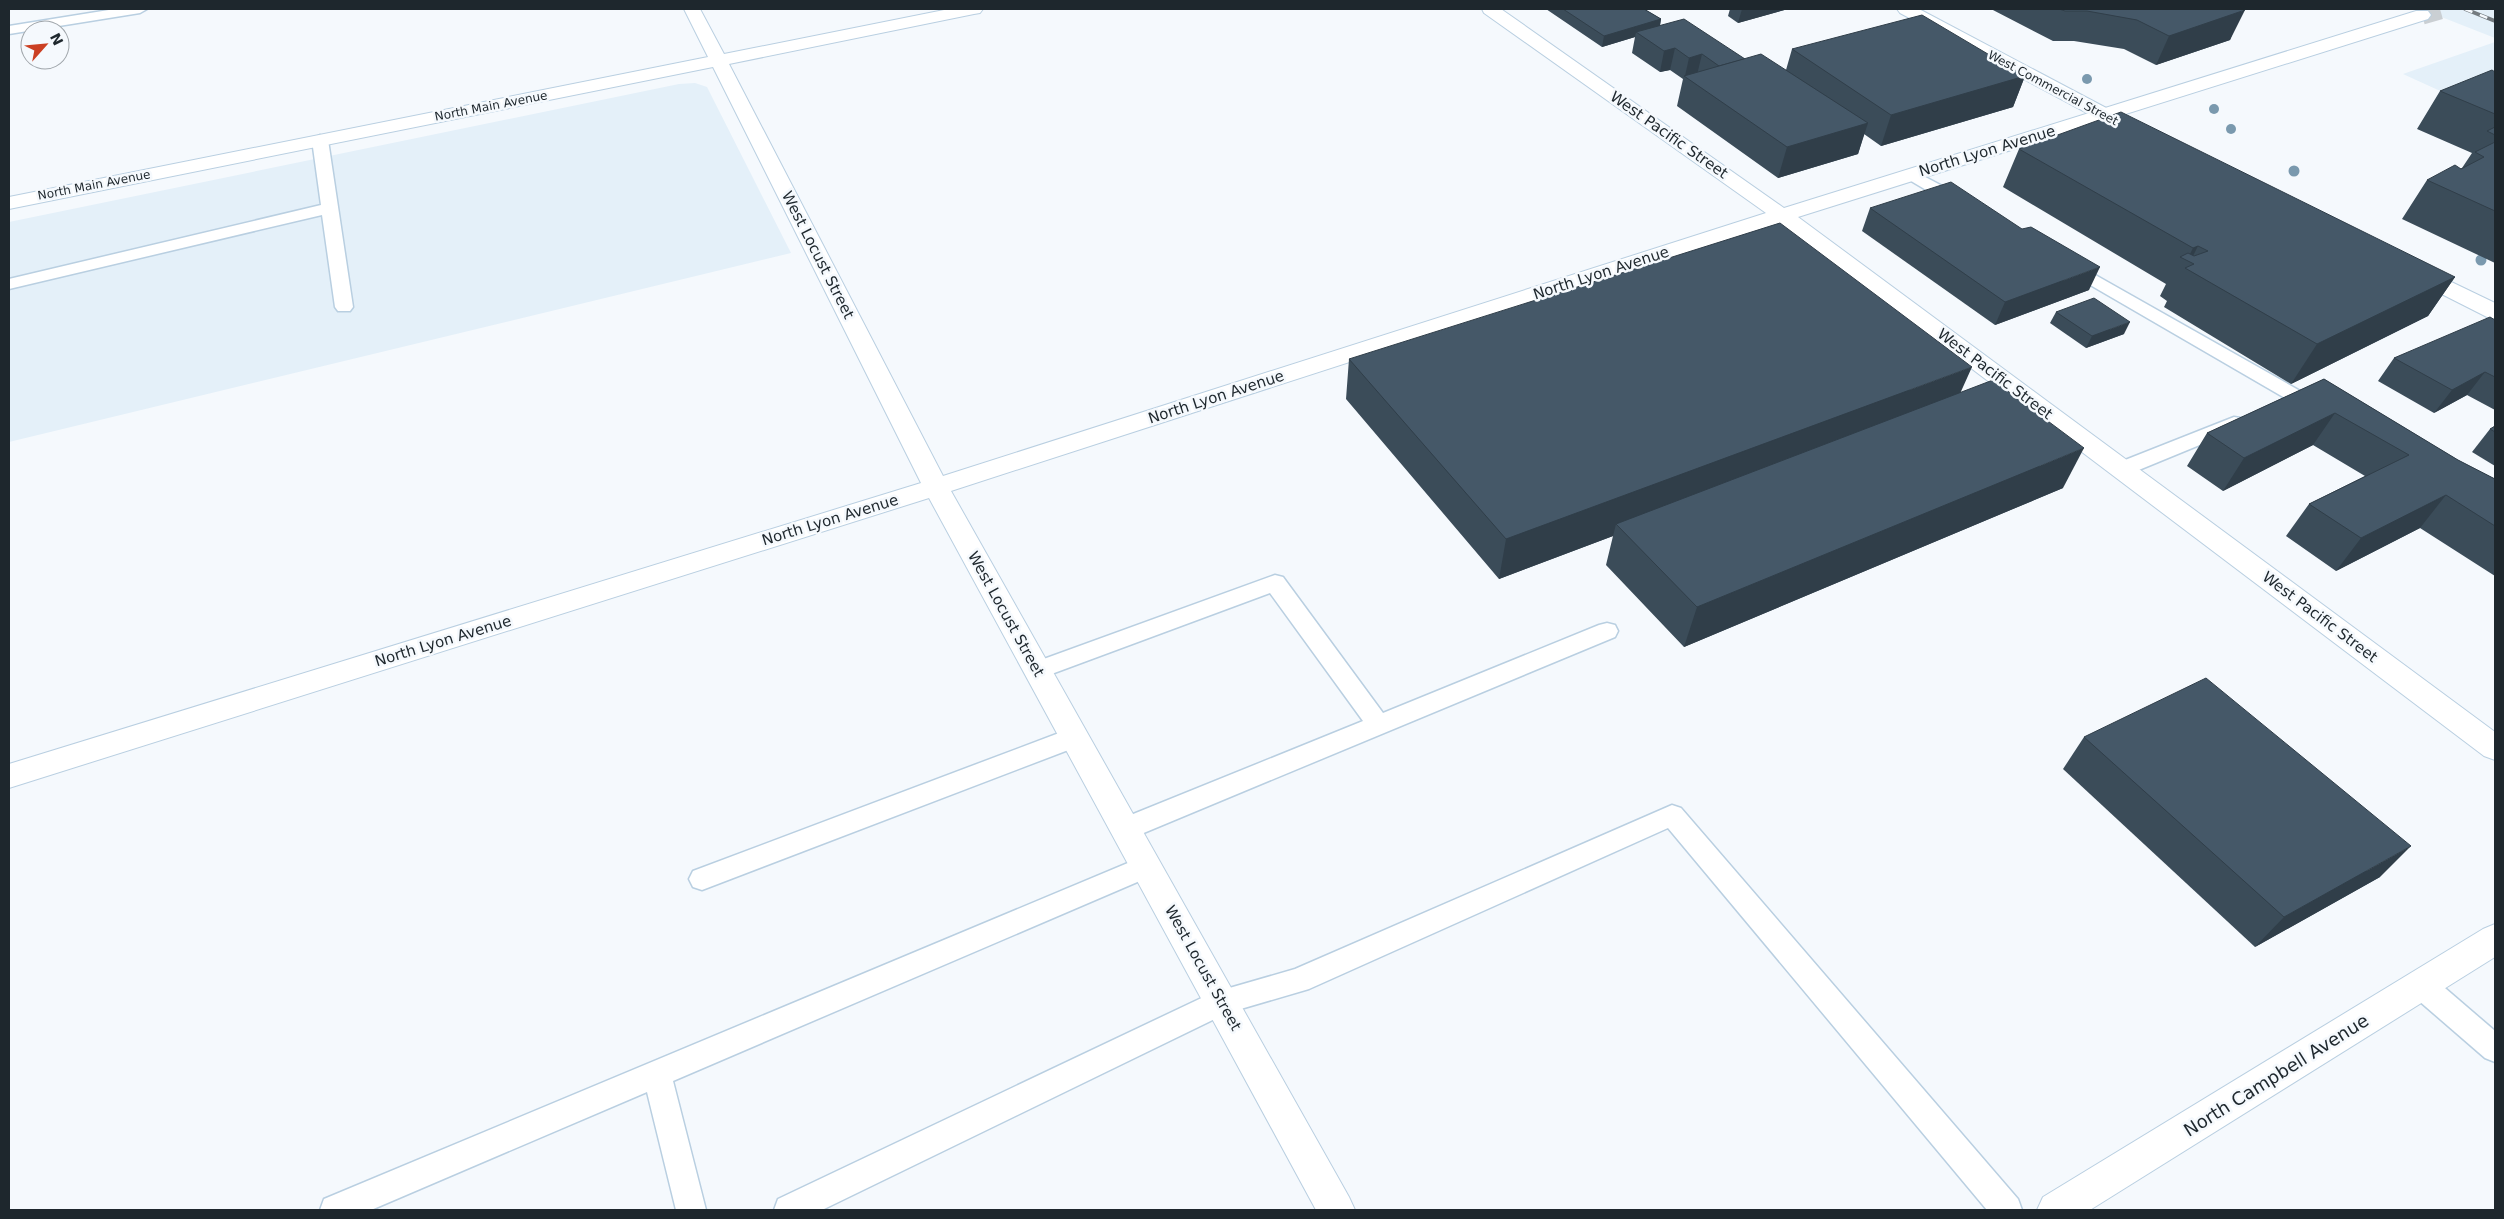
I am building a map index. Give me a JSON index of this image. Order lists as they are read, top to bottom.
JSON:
{
  "streets": {
    "street": [
      "West Commercial Street",
      "North Main Avenue",
      "West Pacific Street",
      "North Lyon Avenue",
      "West Locust Street",
      "North Campbell Avenue"
    ]
  },
  "crossings": [
    ["West Commercial Street", "North Lyon Avenue"],
    ["North Main Avenue", "West Locust Street"],
    ["West Pacific Street", "North Lyon Avenue"],
    ["North Lyon Avenue", "West Locust Street"]
  ],
  "north": "top right"
}
